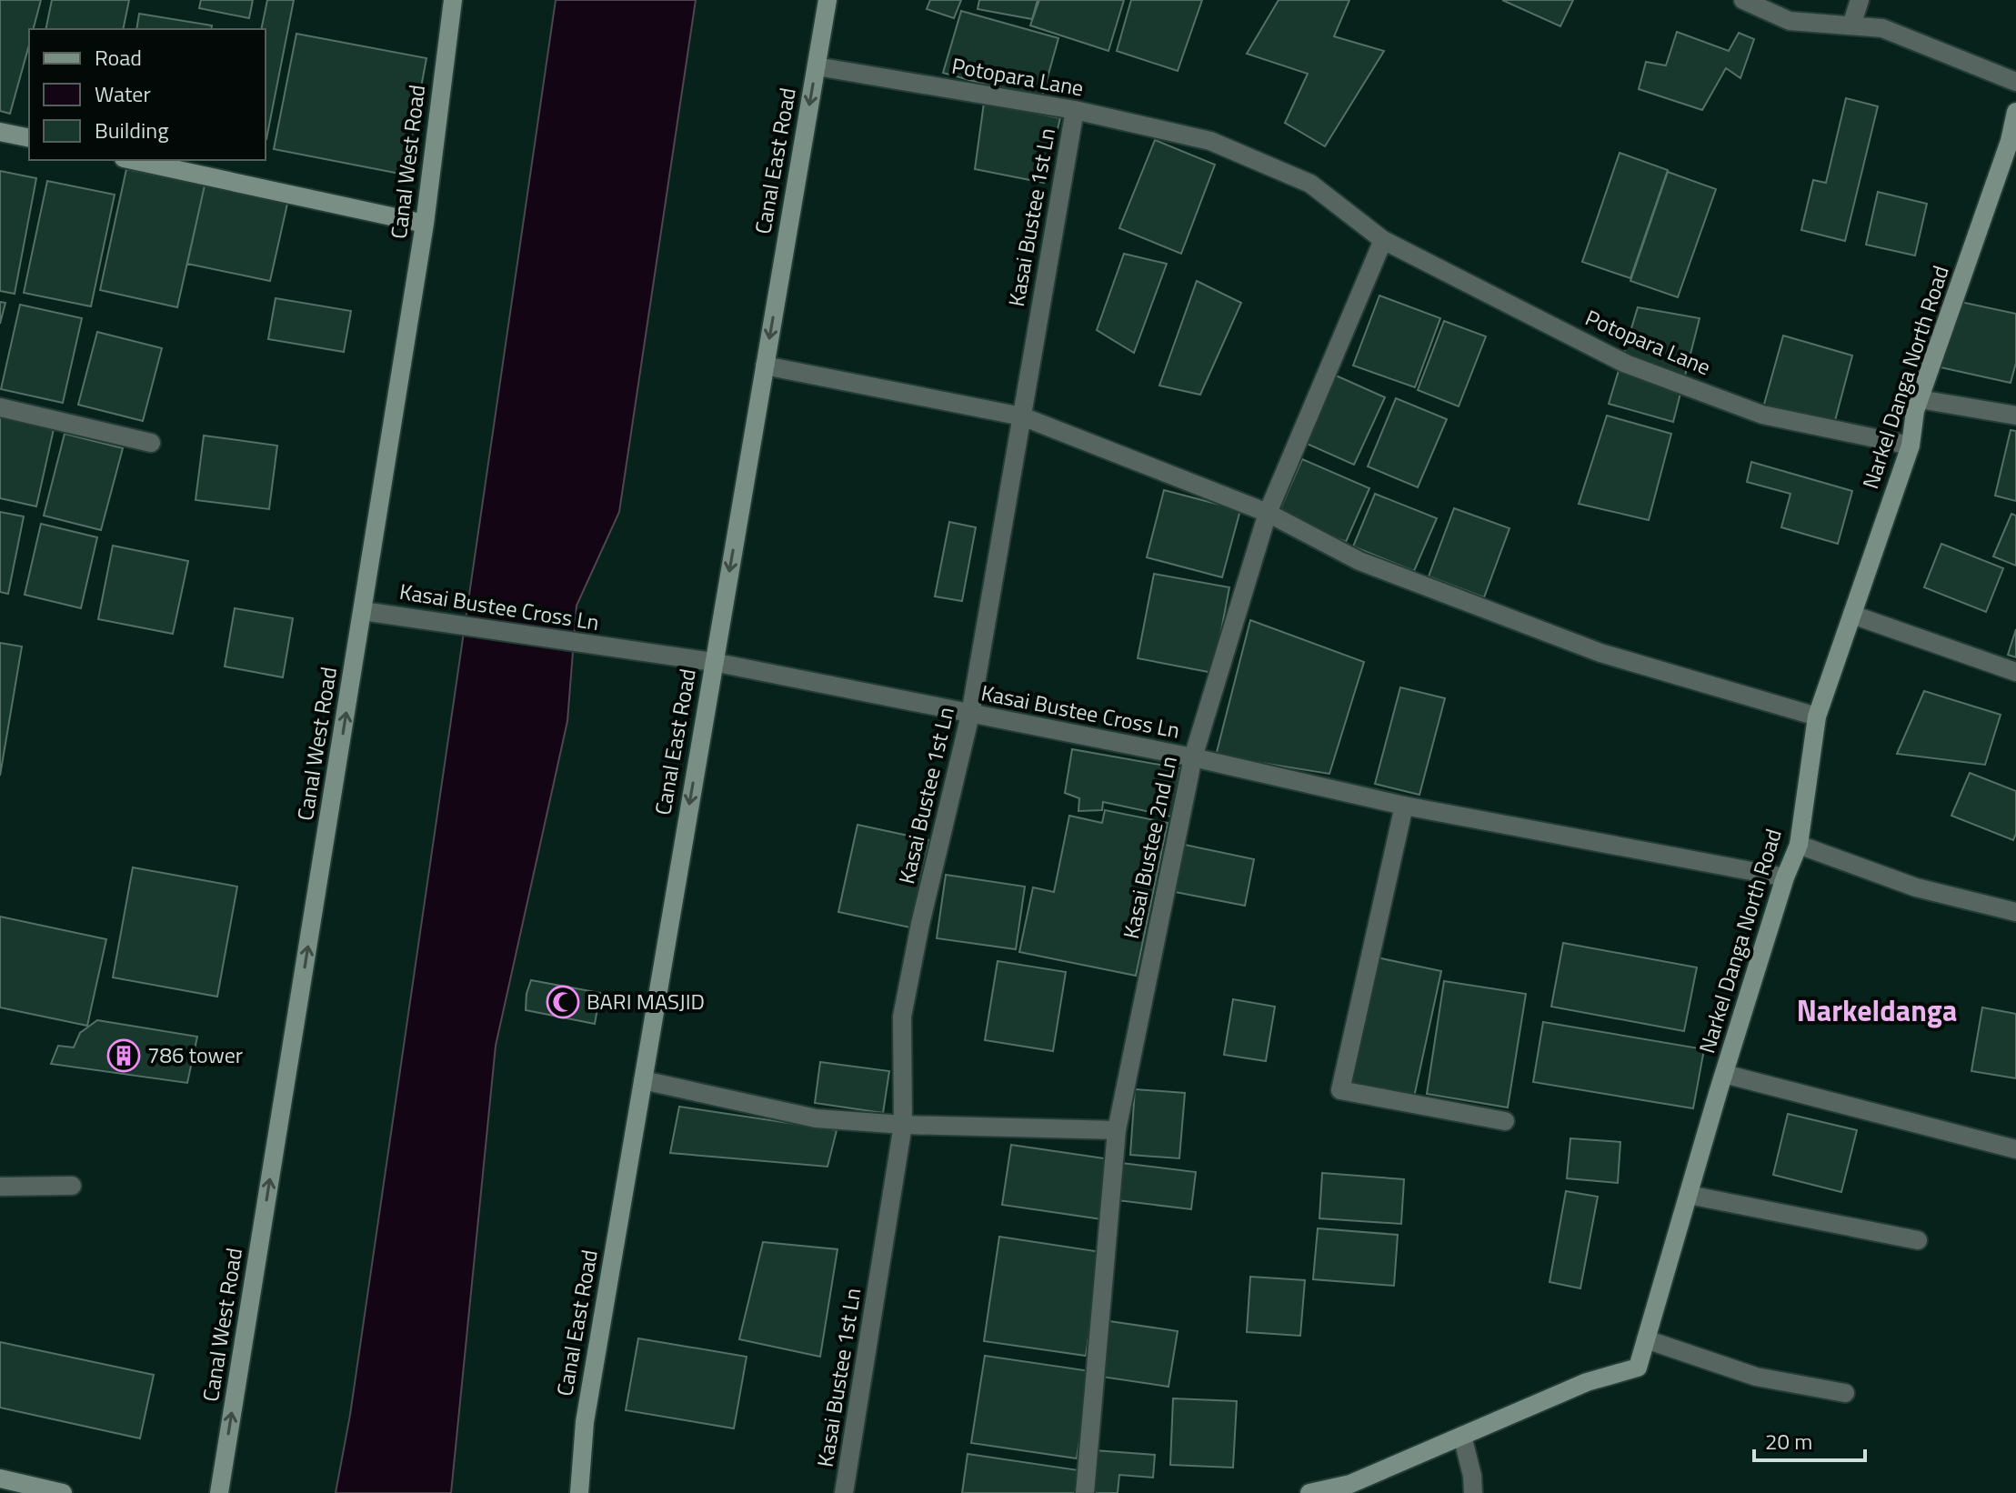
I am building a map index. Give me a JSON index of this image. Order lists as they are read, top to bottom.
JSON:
{
  "streets": {
    "main road": ["Canal East Road", "Canal West Road", "Narkel Danga North Road"],
    "street": [
      "Potopara Lane",
      "Kasai Bustee 1st Ln",
      "Kasai Bustee Cross Ln",
      "Kasai Bustee 2nd Ln"
    ]
  },
  "crossings": [
    ["Potopara Lane", "Canal East Road"],
    ["Potopara Lane", "Kasai Bustee 1st Ln"],
    ["Potopara Lane", "Narkel Danga North Road"],
    ["Potopara Lane", "Kasai Bustee 2nd Ln"],
    ["Canal East Road", "Kasai Bustee Cross Ln"],
    ["Canal West Road", "Kasai Bustee Cross Ln"],
    ["Kasai Bustee 1st Ln", "Kasai Bustee Cross Ln"],
    ["Narkel Danga North Road", "Kasai Bustee Cross Ln"],
    ["Kasai Bustee Cross Ln", "Kasai Bustee 2nd Ln"]
  ],
  "one_way": ["Canal East Road", "Canal West Road"],
  "districts": ["Narkeldanga"],
  "places": {
    "mosque": ["BARI MASJID"],
    "building": ["786 tower"]
  },
  "legend": ["Road", "Water", "Building"],
  "scale_bar": "20 m"
}
